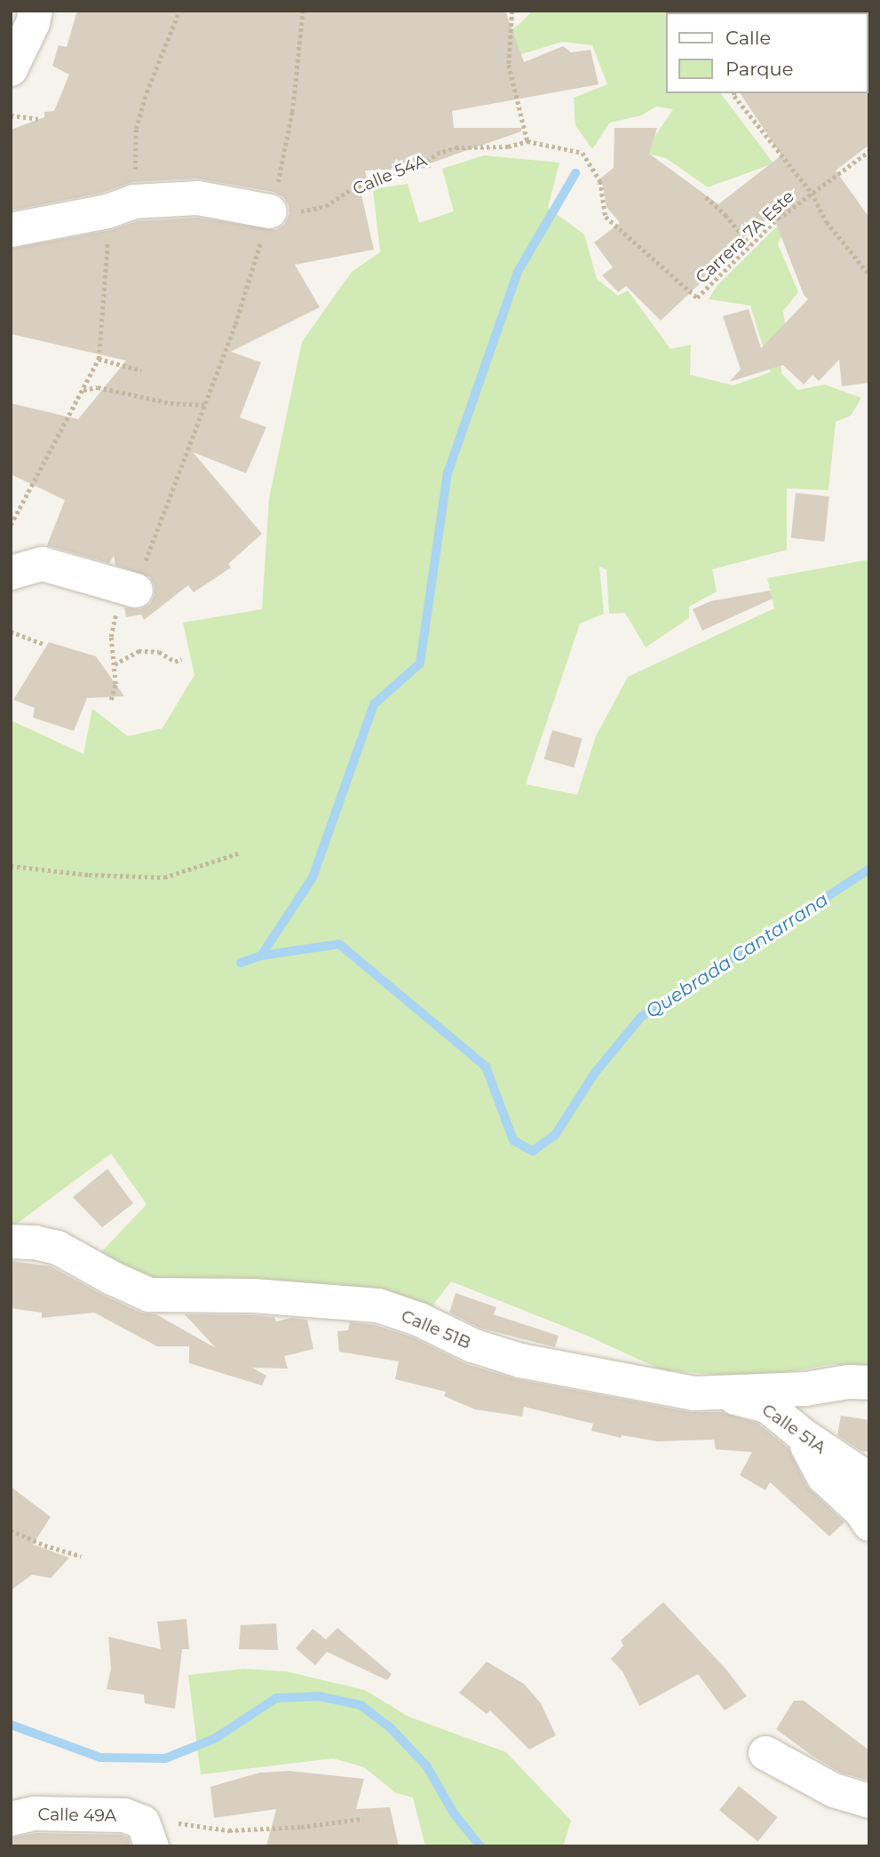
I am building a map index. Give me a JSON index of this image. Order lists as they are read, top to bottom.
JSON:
{
  "streets": {
    "street": ["Calle 51B", "Calle 51A", "Calle 49A"],
    "path": ["Calle 54A", "Carrera 7A Este"]
  },
  "crossings": [
    ["Calle 54A", "Carrera 7A Este"],
    ["Calle 51B", "Calle 51A"]
  ],
  "water": ["Quebrada Cantarrana"],
  "legend": ["Calle", "Parque"]
}
